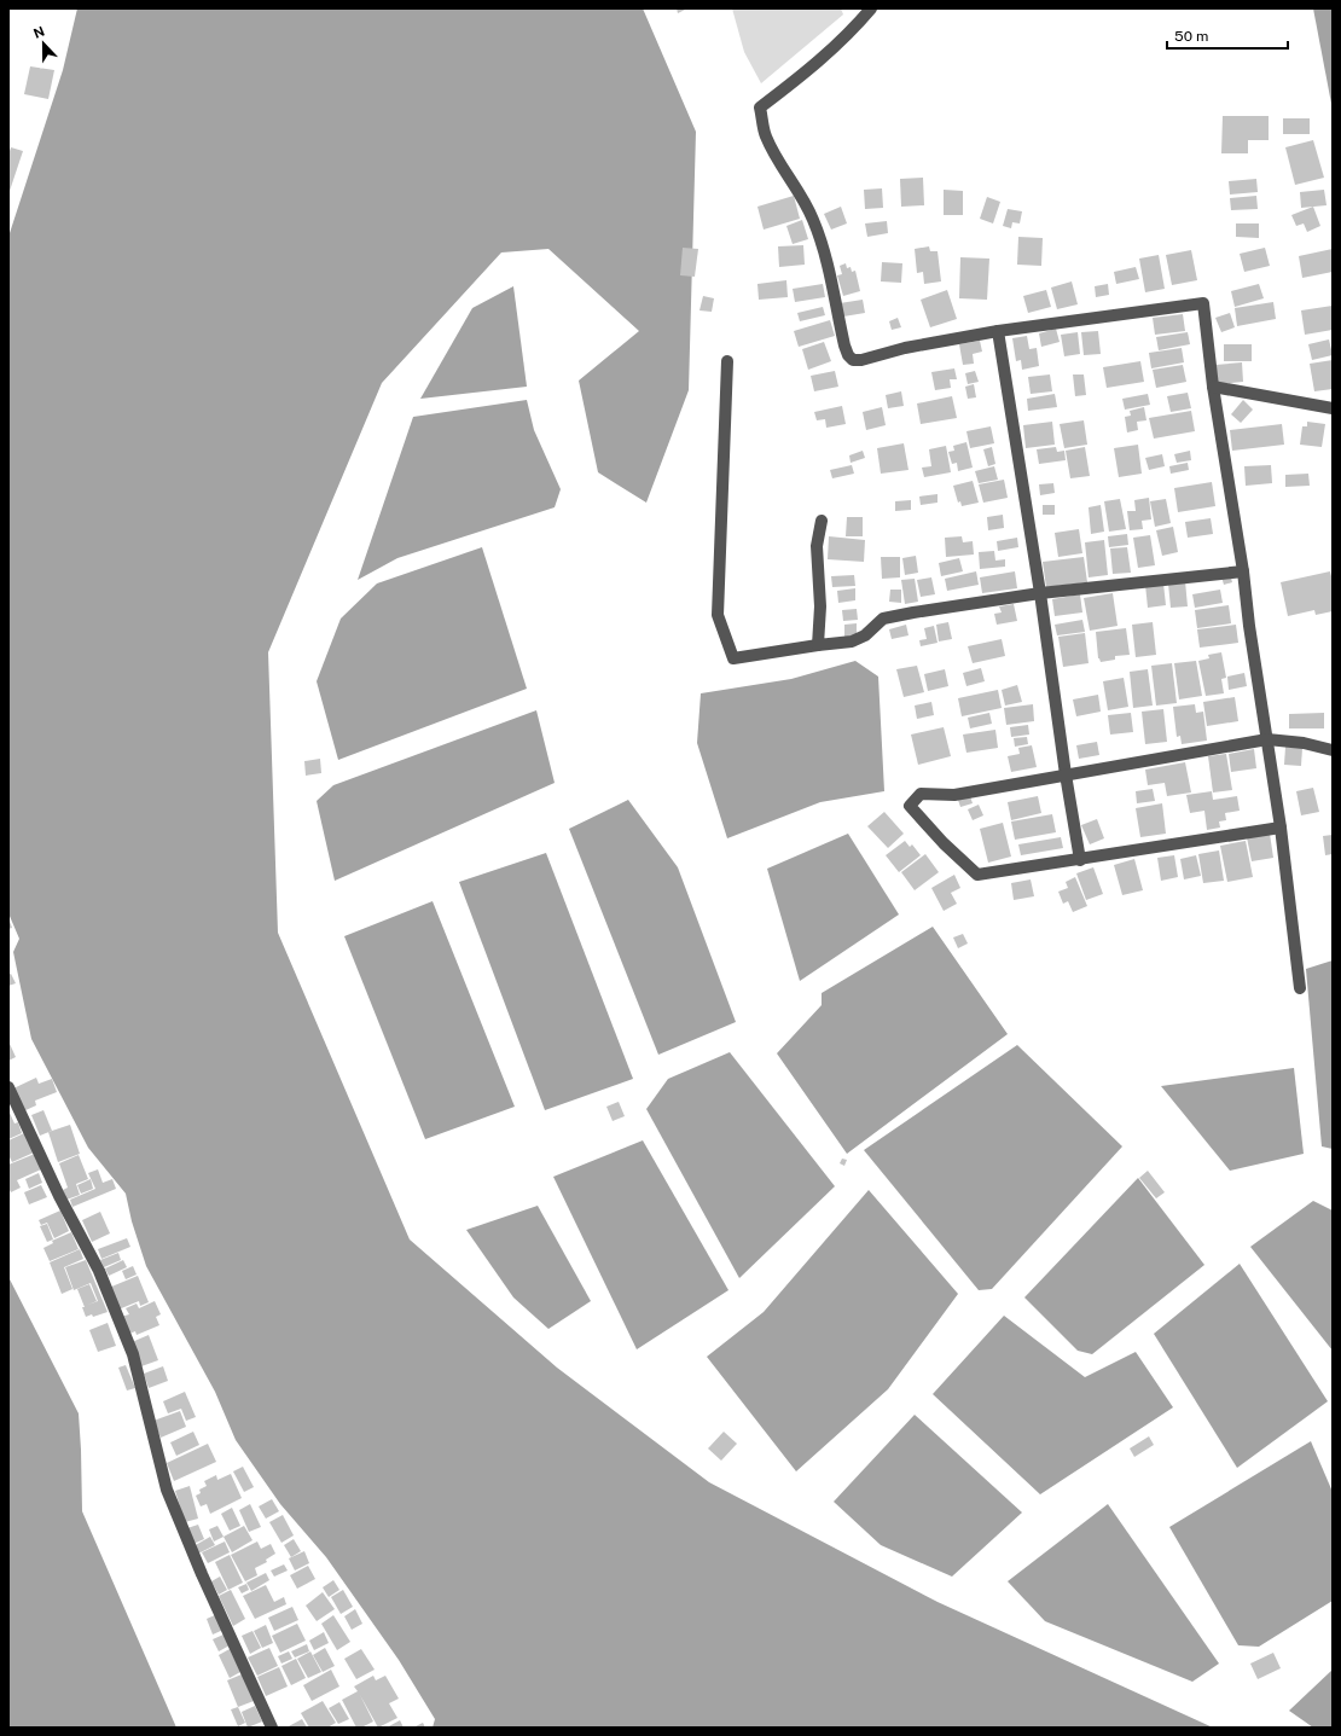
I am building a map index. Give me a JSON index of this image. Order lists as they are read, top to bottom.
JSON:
{
  "scale_bar": "50 m",
  "north": "top"
}
